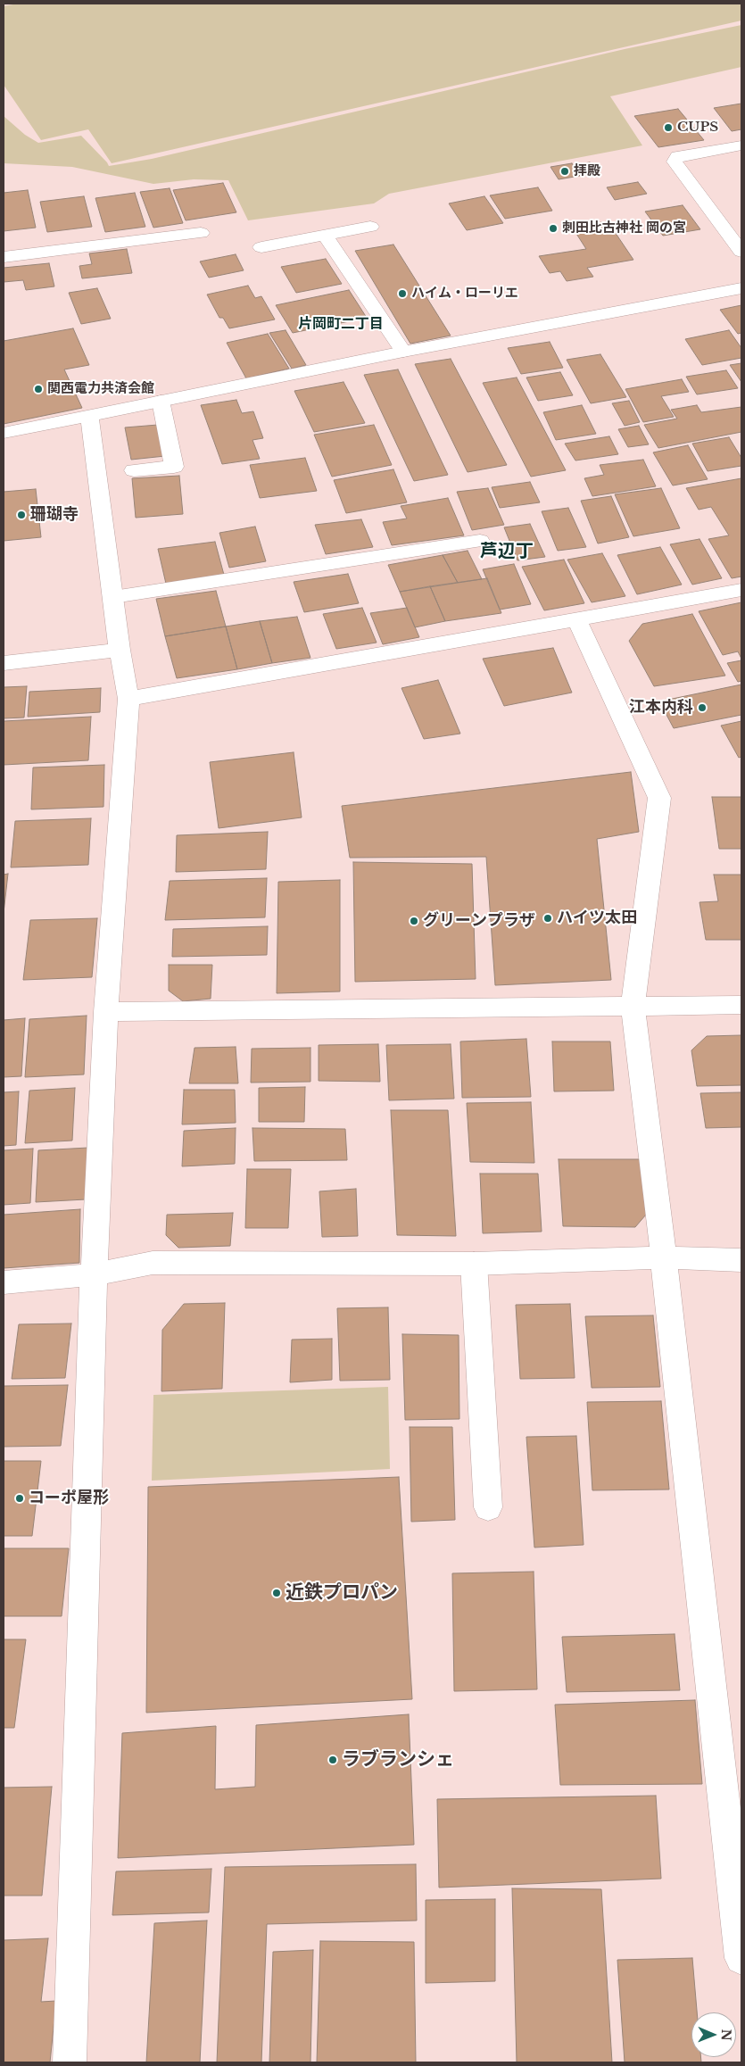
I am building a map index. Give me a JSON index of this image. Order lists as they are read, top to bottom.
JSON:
{
  "districts": ["片岡町二丁目", "芦辺丁"],
  "places": [
    "CUPS",
    "拝殿",
    "刺田比古神社 岡の宮",
    "ハイム・ローリエ",
    "関西電力共済会館",
    "珊瑚寺",
    "江本内科",
    "ハイツ太田",
    "グリーンプラザ",
    "コーポ屋形",
    "近鉄プロパン",
    "ラブランシェ"
  ],
  "north": "right"
}
